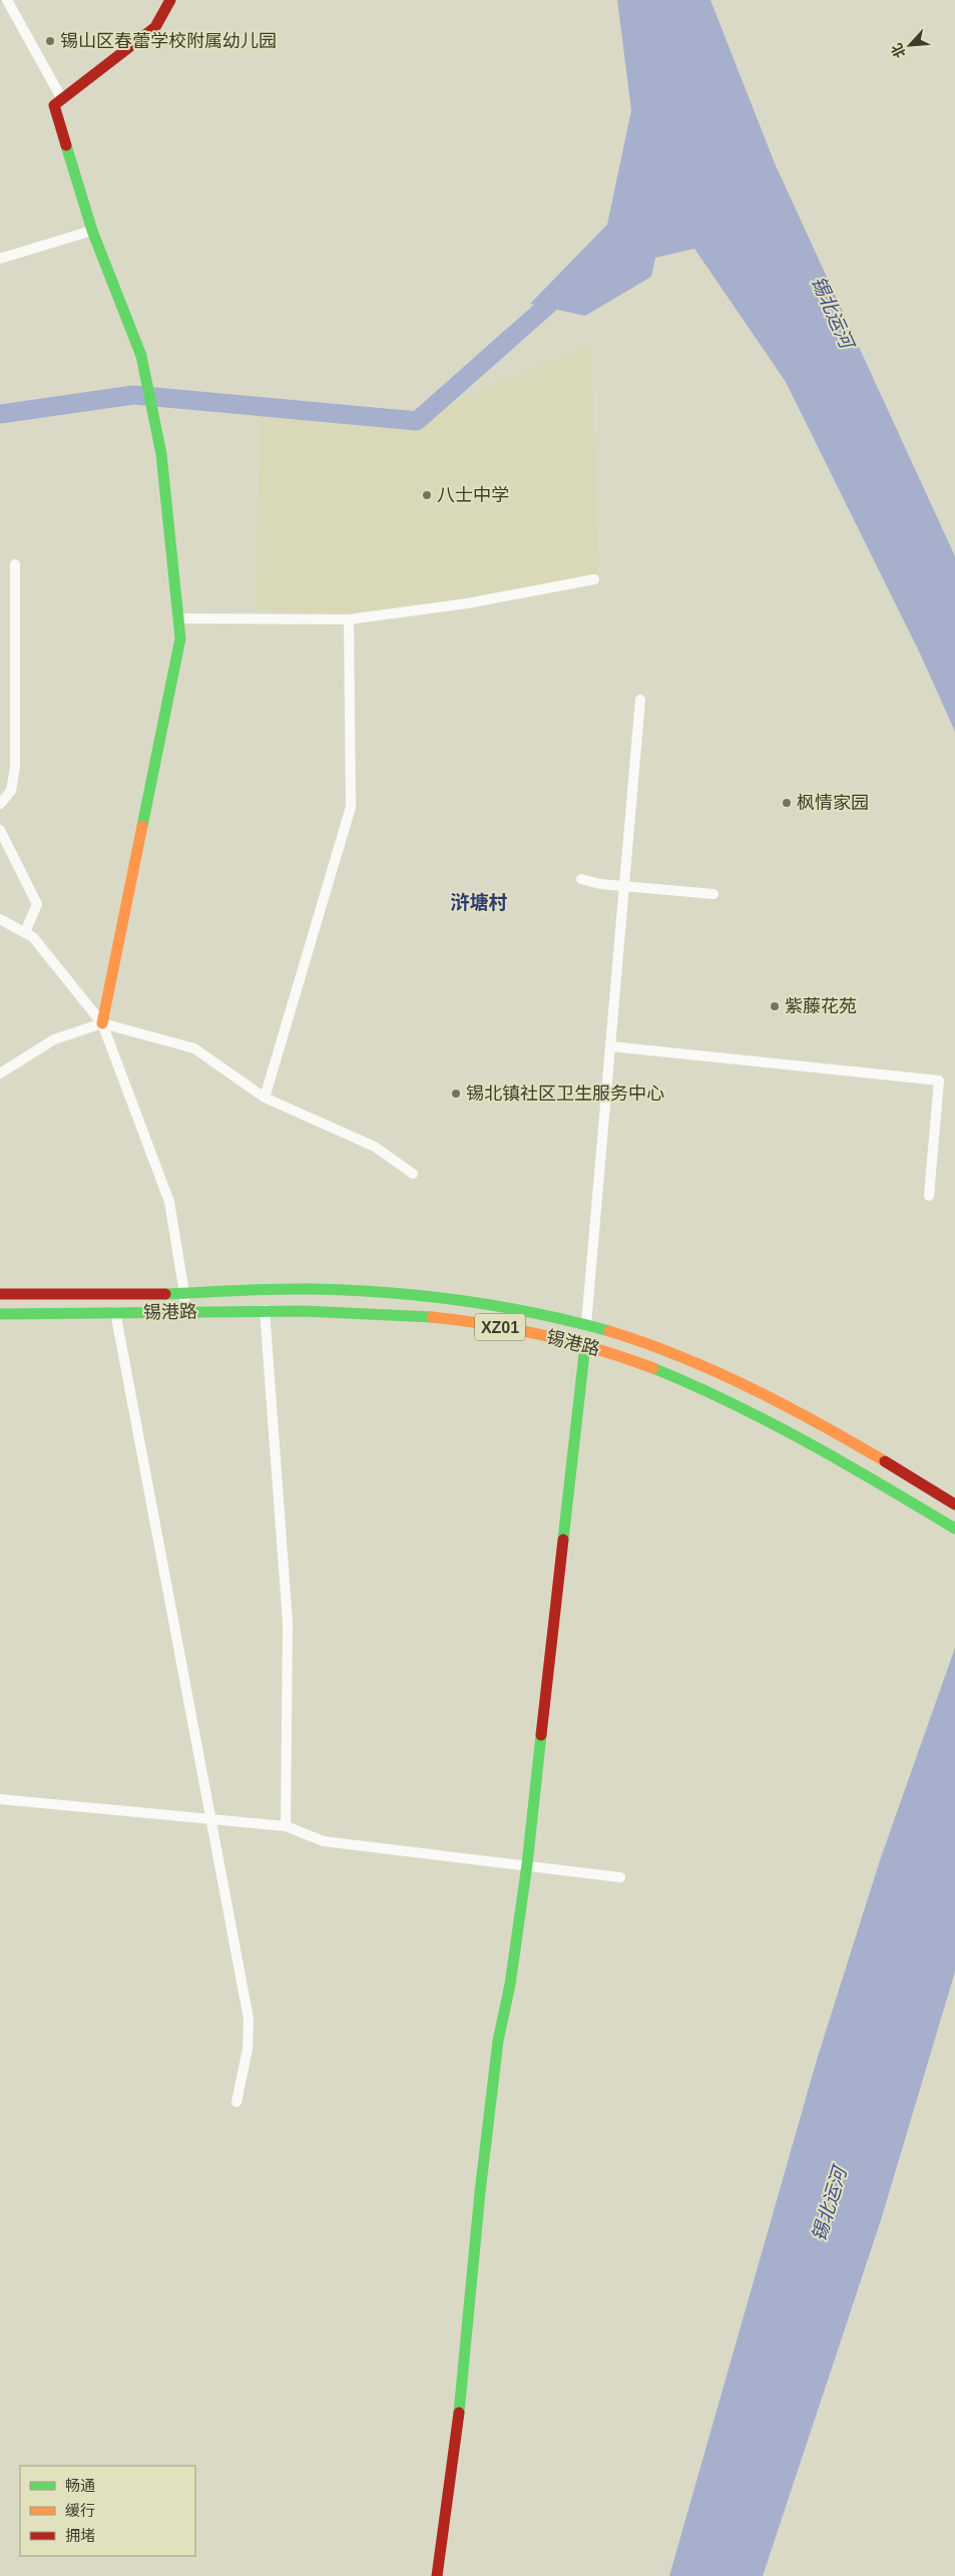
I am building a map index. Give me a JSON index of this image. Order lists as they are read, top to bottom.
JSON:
{
  "streets": {
    "street": ["锡港路", "XZ01"]
  },
  "districts": ["浒塘村"],
  "water": ["锡北运河"],
  "places": [
    "锡山区春蕾学校附属幼儿园",
    "八士中学",
    "枫情家园",
    "紫藤花苑",
    "锡北镇社区卫生服务中心"
  ],
  "legend": ["畅通", "缓行", "拥堵"],
  "north": "bottom left"
}
